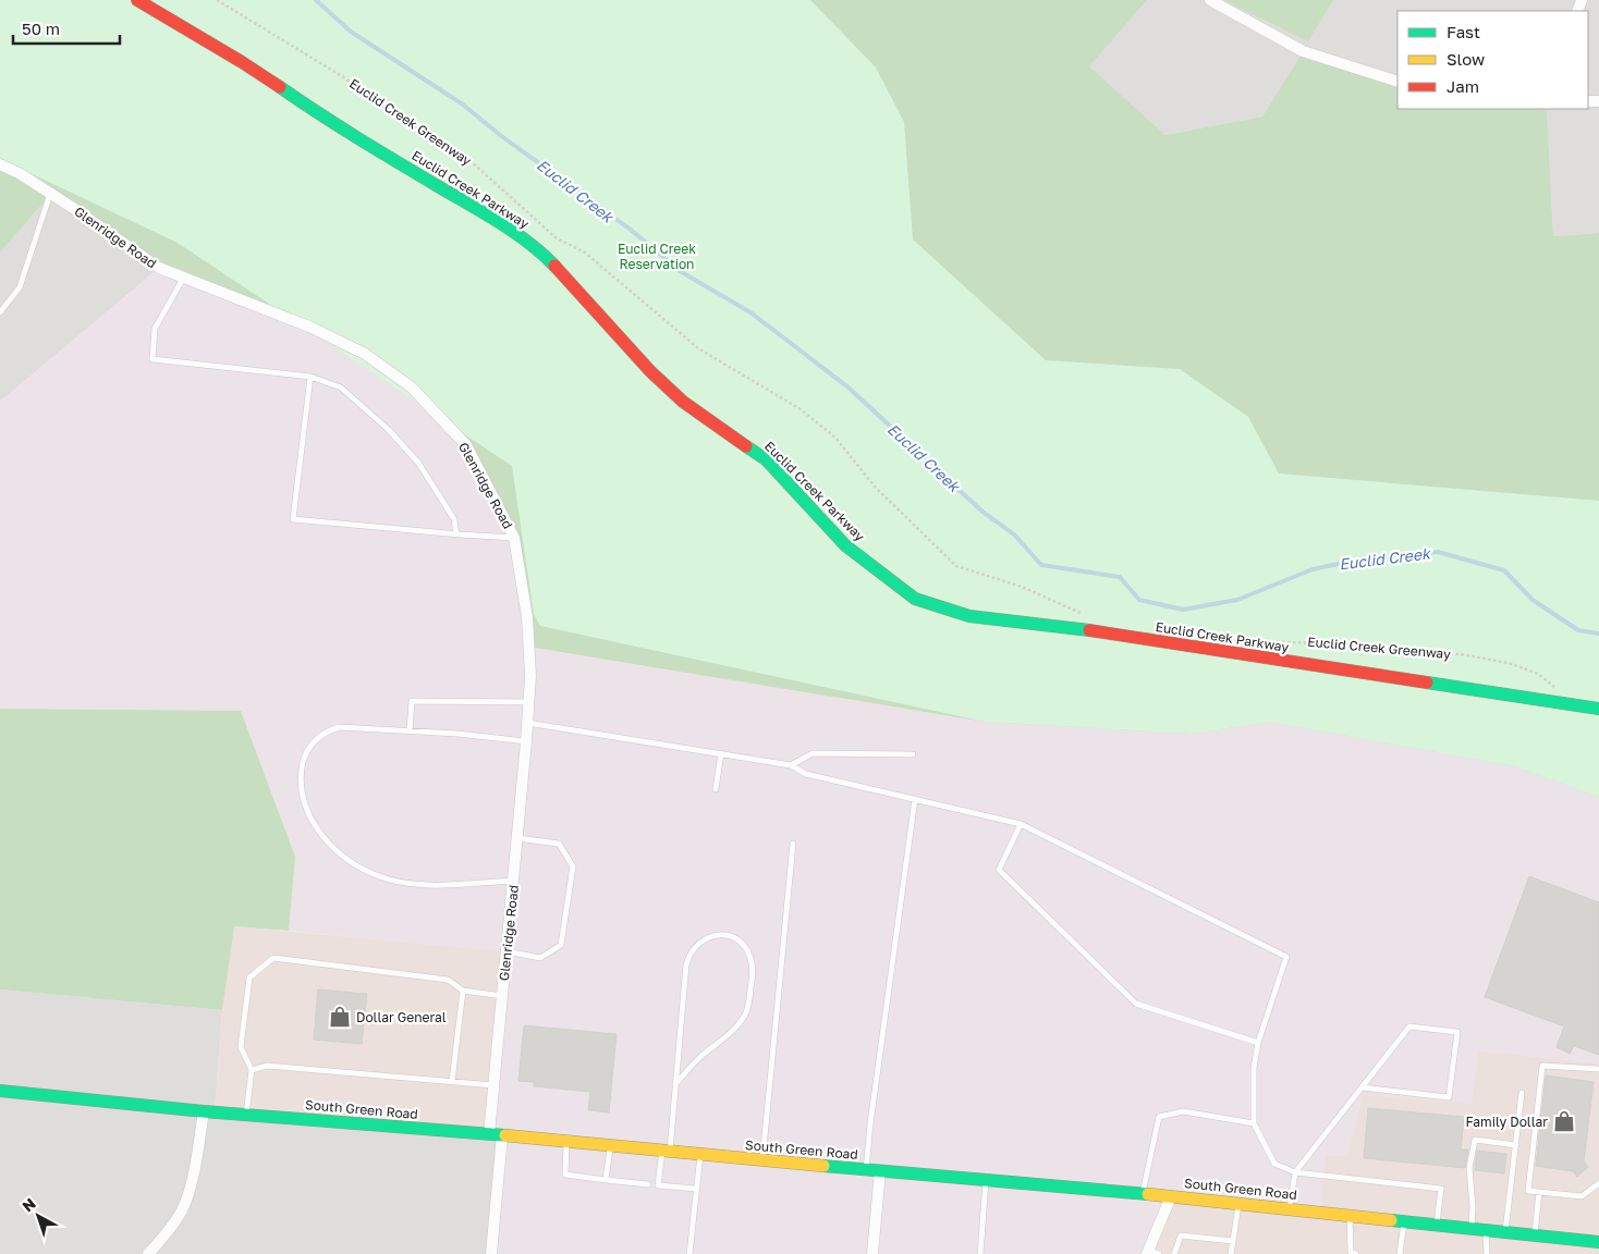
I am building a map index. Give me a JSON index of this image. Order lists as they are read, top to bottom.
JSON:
{
  "streets": {
    "street": ["Euclid Creek Parkway", "Glenridge Road", "South Green Road"],
    "path": ["Euclid Creek Greenway"]
  },
  "crossings": [
    ["Glenridge Road", "South Green Road"]
  ],
  "water": ["Euclid Creek"],
  "parks": ["Euclid Creek Reservation"],
  "places": {
    "shop": ["Dollar General", "Family Dollar"]
  },
  "legend": ["Fast", "Slow", "Jam"],
  "scale_bar": "50 m",
  "north": "top left"
}
